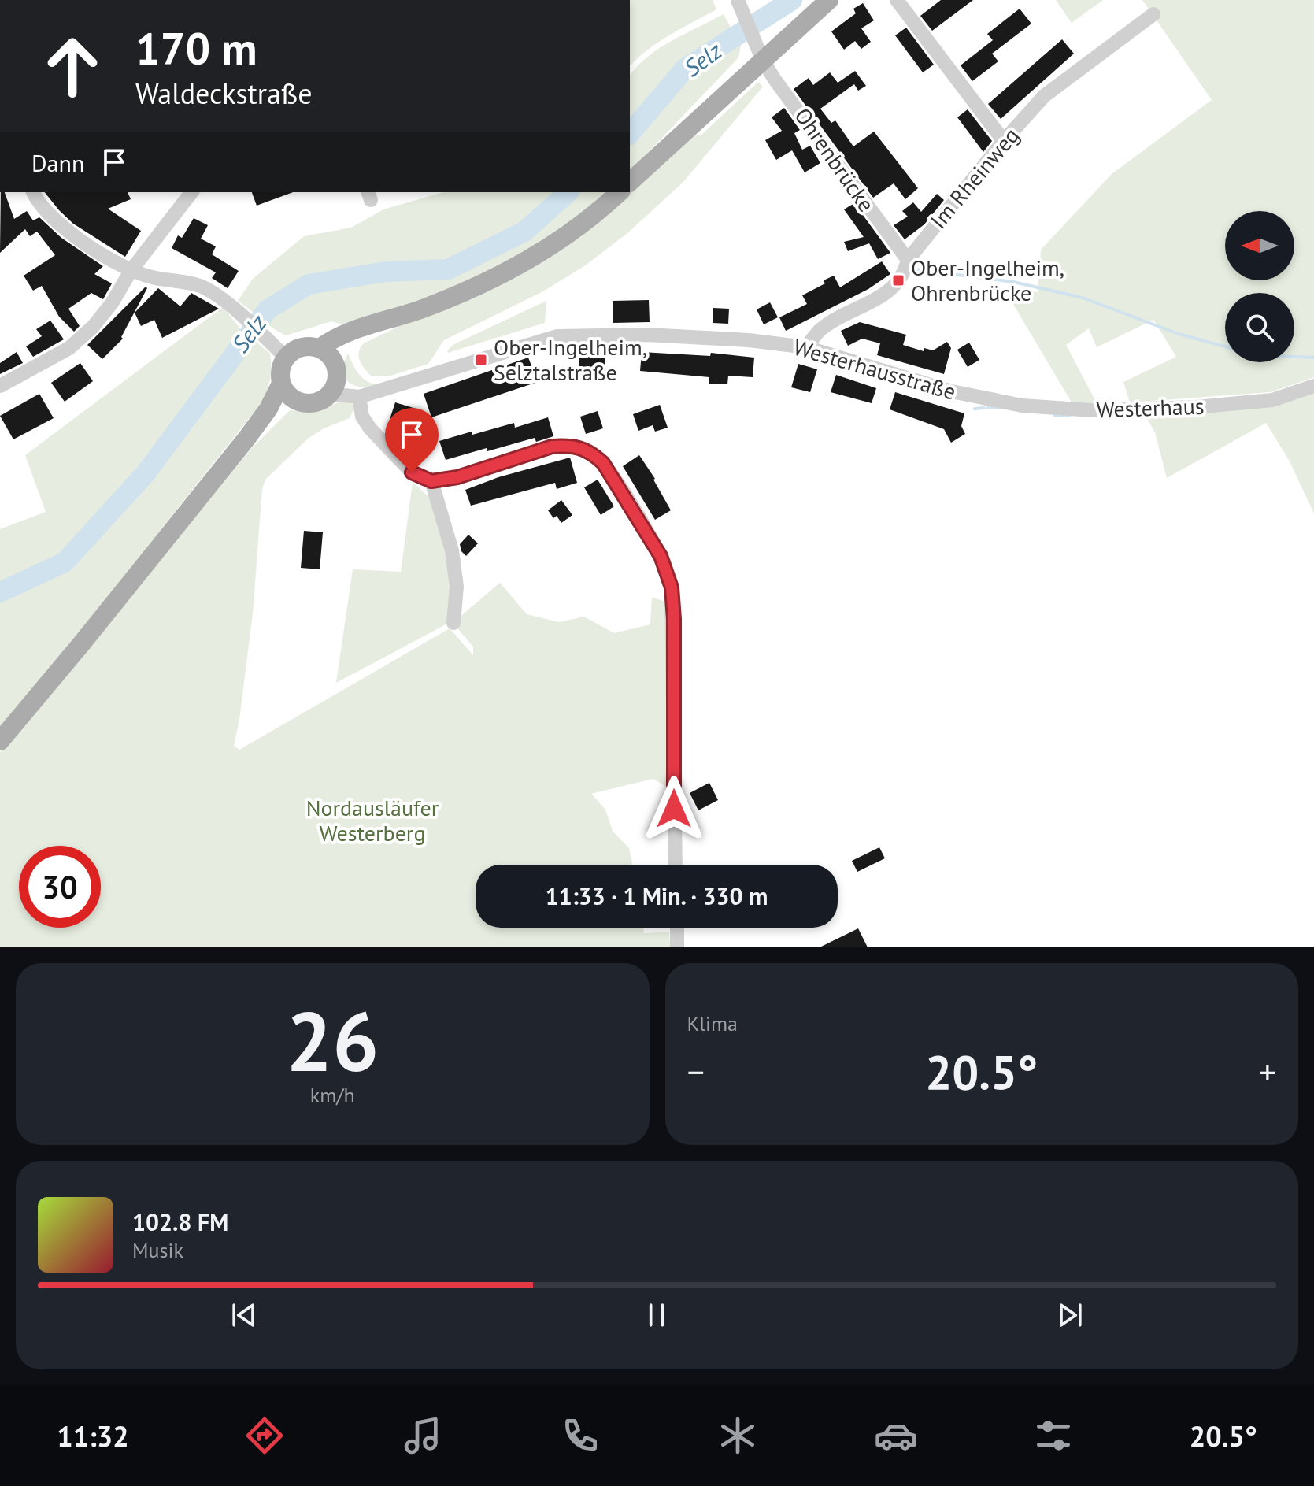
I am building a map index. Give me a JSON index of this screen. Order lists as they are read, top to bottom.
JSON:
{
  "streets": {
    "street": [
      "Ohrenbrücke",
      "Im Rheinweg",
      "Westerhausstraße",
      "Westerhaus"
    ]
  },
  "crossings": [
    ["Ohrenbrücke", "Im Rheinweg"],
    ["Im Rheinweg", "Westerhausstraße"],
    ["Westerhausstraße", "Westerhaus"]
  ],
  "water": ["Selz"],
  "parks": ["Nordausläufer Westerberg"],
  "places": {
    "transit": ["Ober-Ingelheim, Ohrenbrücke", "Ober-Ingelheim, Selztalstraße"]
  },
  "north": "left",
  "page": {
    "turn": ["170 m", "Waldeckstraße"],
    "then": "Dann",
    "limit": "30",
    "trip": "11:33 · 1 Min. · 330 m",
    "tile": [
      ["26", "km/h"],
      "Klima"
    ],
    "heat": ["−", "20.5°", "+"],
    "song": ["102.8 FM", "Musik"],
    "tabs": ["11:32", "20.5°"]
  }
}
